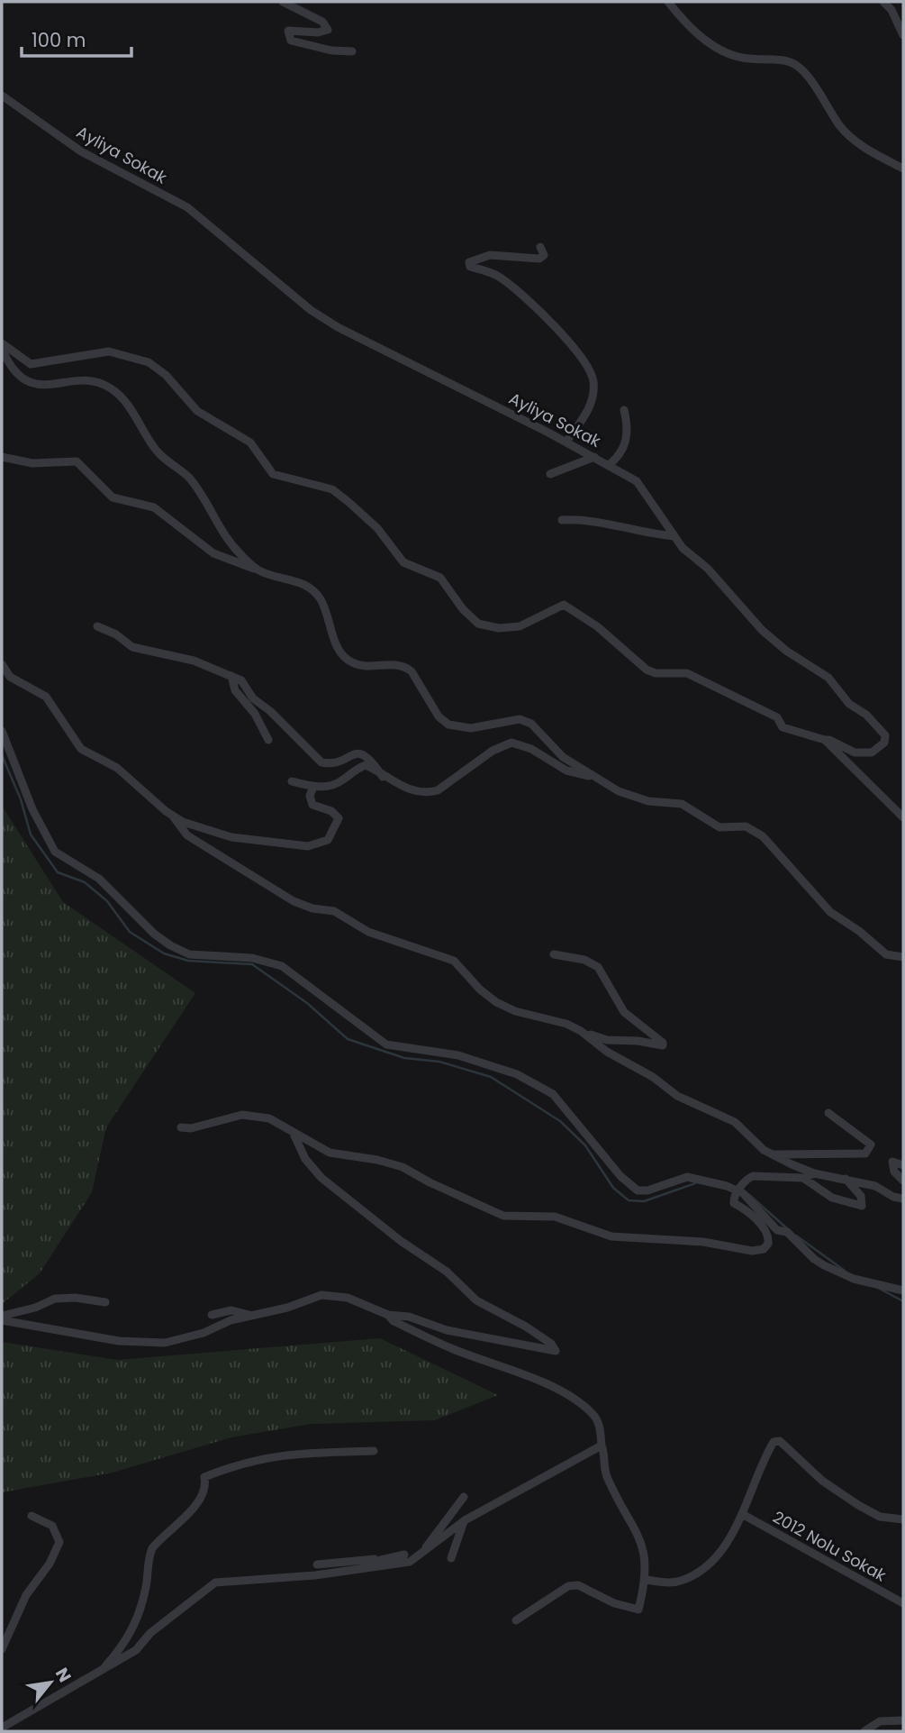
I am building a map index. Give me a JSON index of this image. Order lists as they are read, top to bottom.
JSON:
{
  "streets": {
    "street": ["Ayliya Sokak", "2012 Nolu Sokak"]
  },
  "scale_bar": "100 m",
  "north": "top right"
}
